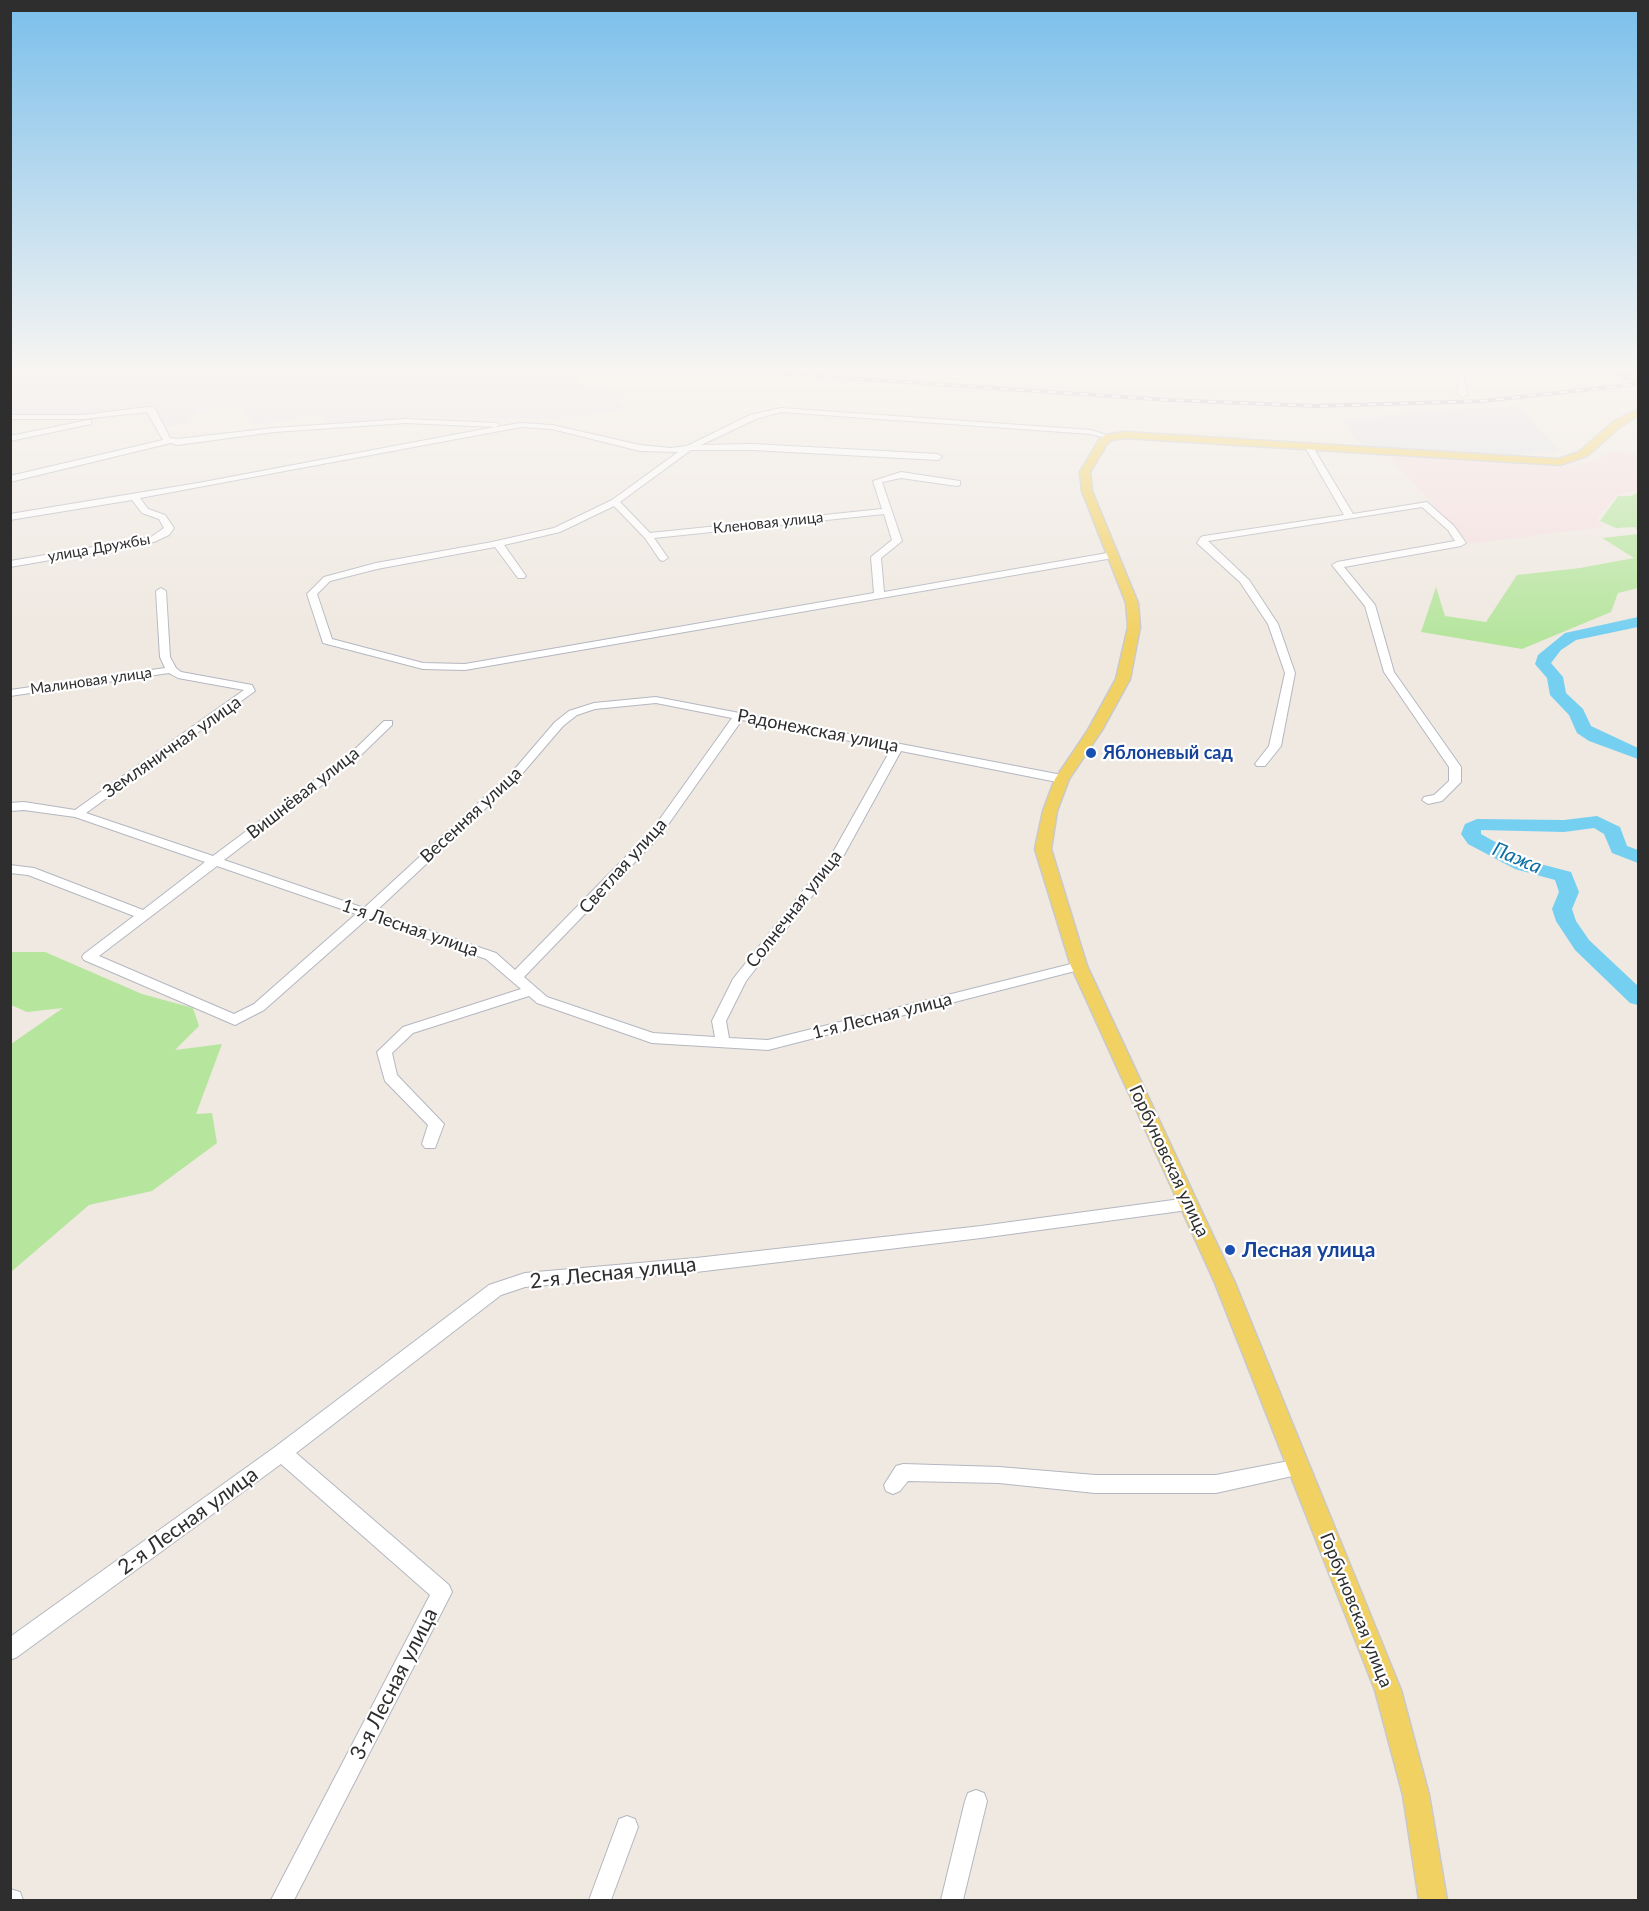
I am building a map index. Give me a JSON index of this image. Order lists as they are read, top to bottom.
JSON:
{
  "streets": {
    "main road": ["Горбуновская улица"],
    "street": [
      "Кленовая улица",
      "улица Дружбы",
      "Малиновая улица",
      "Радонежская улица",
      "Земляничная улица",
      "Вишнёвая улица",
      "Весенняя улица",
      "Светлая улица",
      "Солнечная улица",
      "1-я Лесная улица",
      "2-я Лесная улица",
      "3-я Лесная улица"
    ]
  },
  "crossings": [
    ["Малиновая улица", "Земляничная улица"],
    ["Радонежская улица", "Весенняя улица"],
    ["Радонежская улица", "Светлая улица"],
    ["Радонежская улица", "Солнечная улица"],
    ["Радонежская улица", "Горбуновская улица"],
    ["Земляничная улица", "1-я Лесная улица"],
    ["Вишнёвая улица", "Весенняя улица"],
    ["Вишнёвая улица", "1-я Лесная улица"],
    ["Весенняя улица", "1-я Лесная улица"],
    ["Светлая улица", "1-я Лесная улица"],
    ["Солнечная улица", "1-я Лесная улица"],
    ["1-я Лесная улица", "Горбуновская улица"],
    ["Горбуновская улица", "2-я Лесная улица"],
    ["2-я Лесная улица", "3-я Лесная улица"]
  ],
  "water": ["Пажа"],
  "places": ["Яблоневый сад", "Лесная улица"]
}
